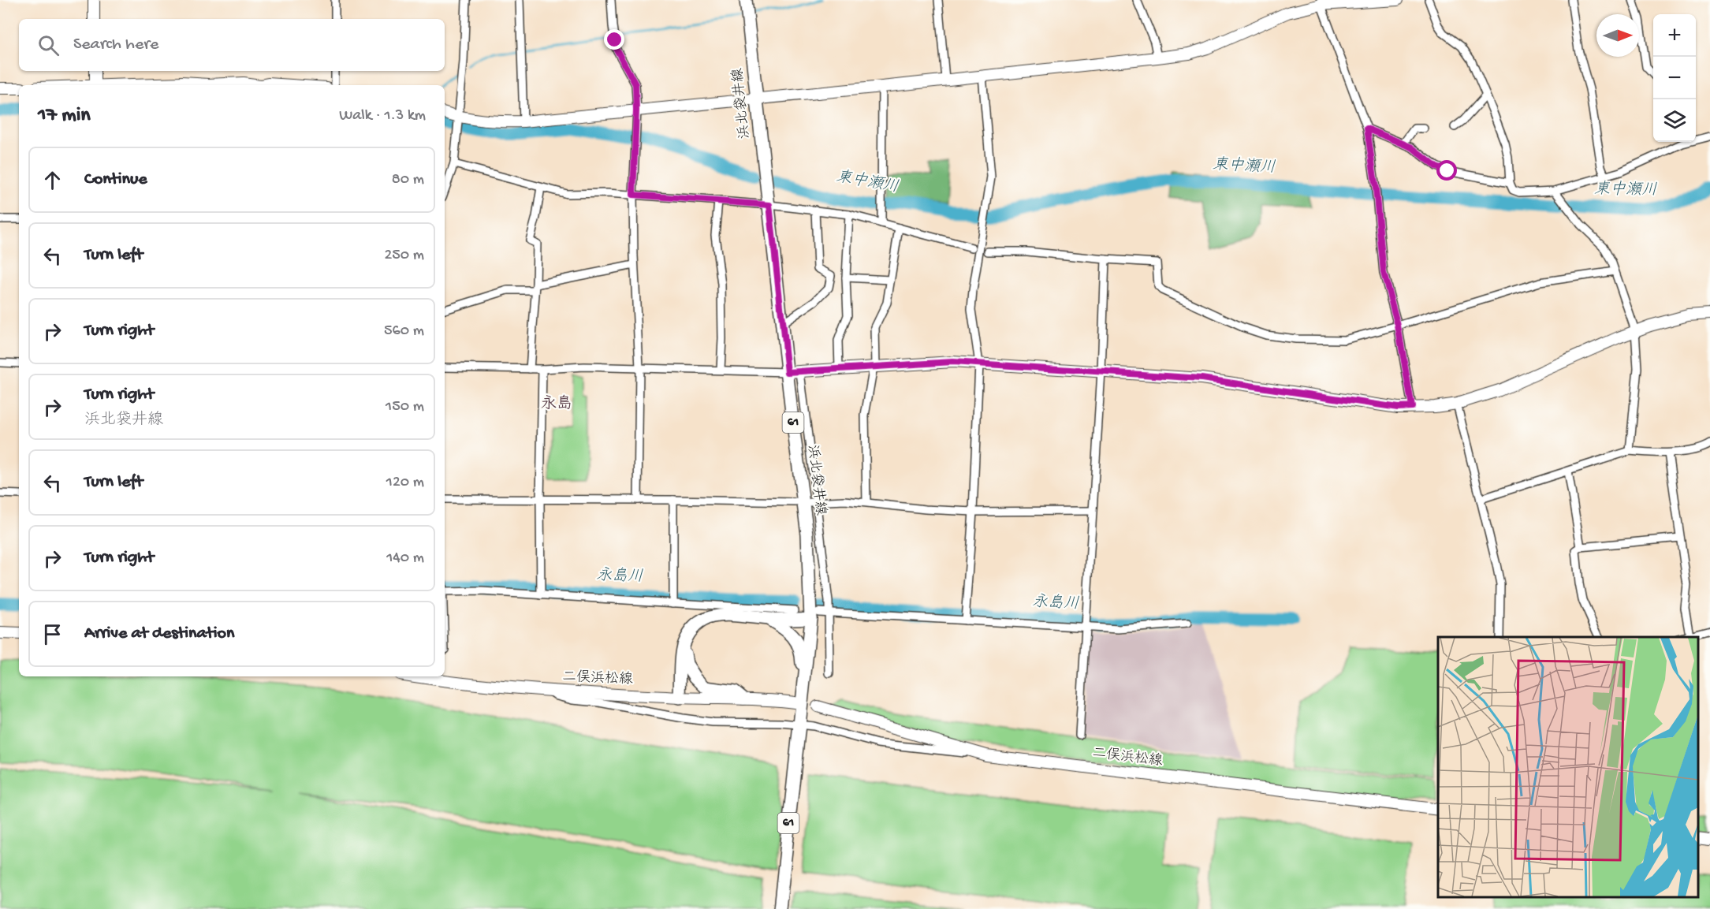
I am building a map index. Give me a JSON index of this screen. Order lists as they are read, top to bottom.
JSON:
{
  "streets": {
    "main road": ["浜北袋井線", "61"],
    "street": ["二俣浜松線"]
  },
  "districts": ["永島"],
  "water": ["東中瀬川", "永島川"],
  "north": "right",
  "page": {
    "map_buttons": ["+", "−"],
    "search": "Search here",
    "heading": ["17 min", "Walk · 1.3 km"],
    "list": [
      ["Continue", "80 m"],
      ["Turn left", "250 m"],
      ["Turn right", "560 m"],
      ["Turn right", "浜北袋井線", "150 m"],
      ["Turn left", "120 m"],
      ["Turn right", "140 m"],
      "Arrive at destination"
    ]
  }
}
